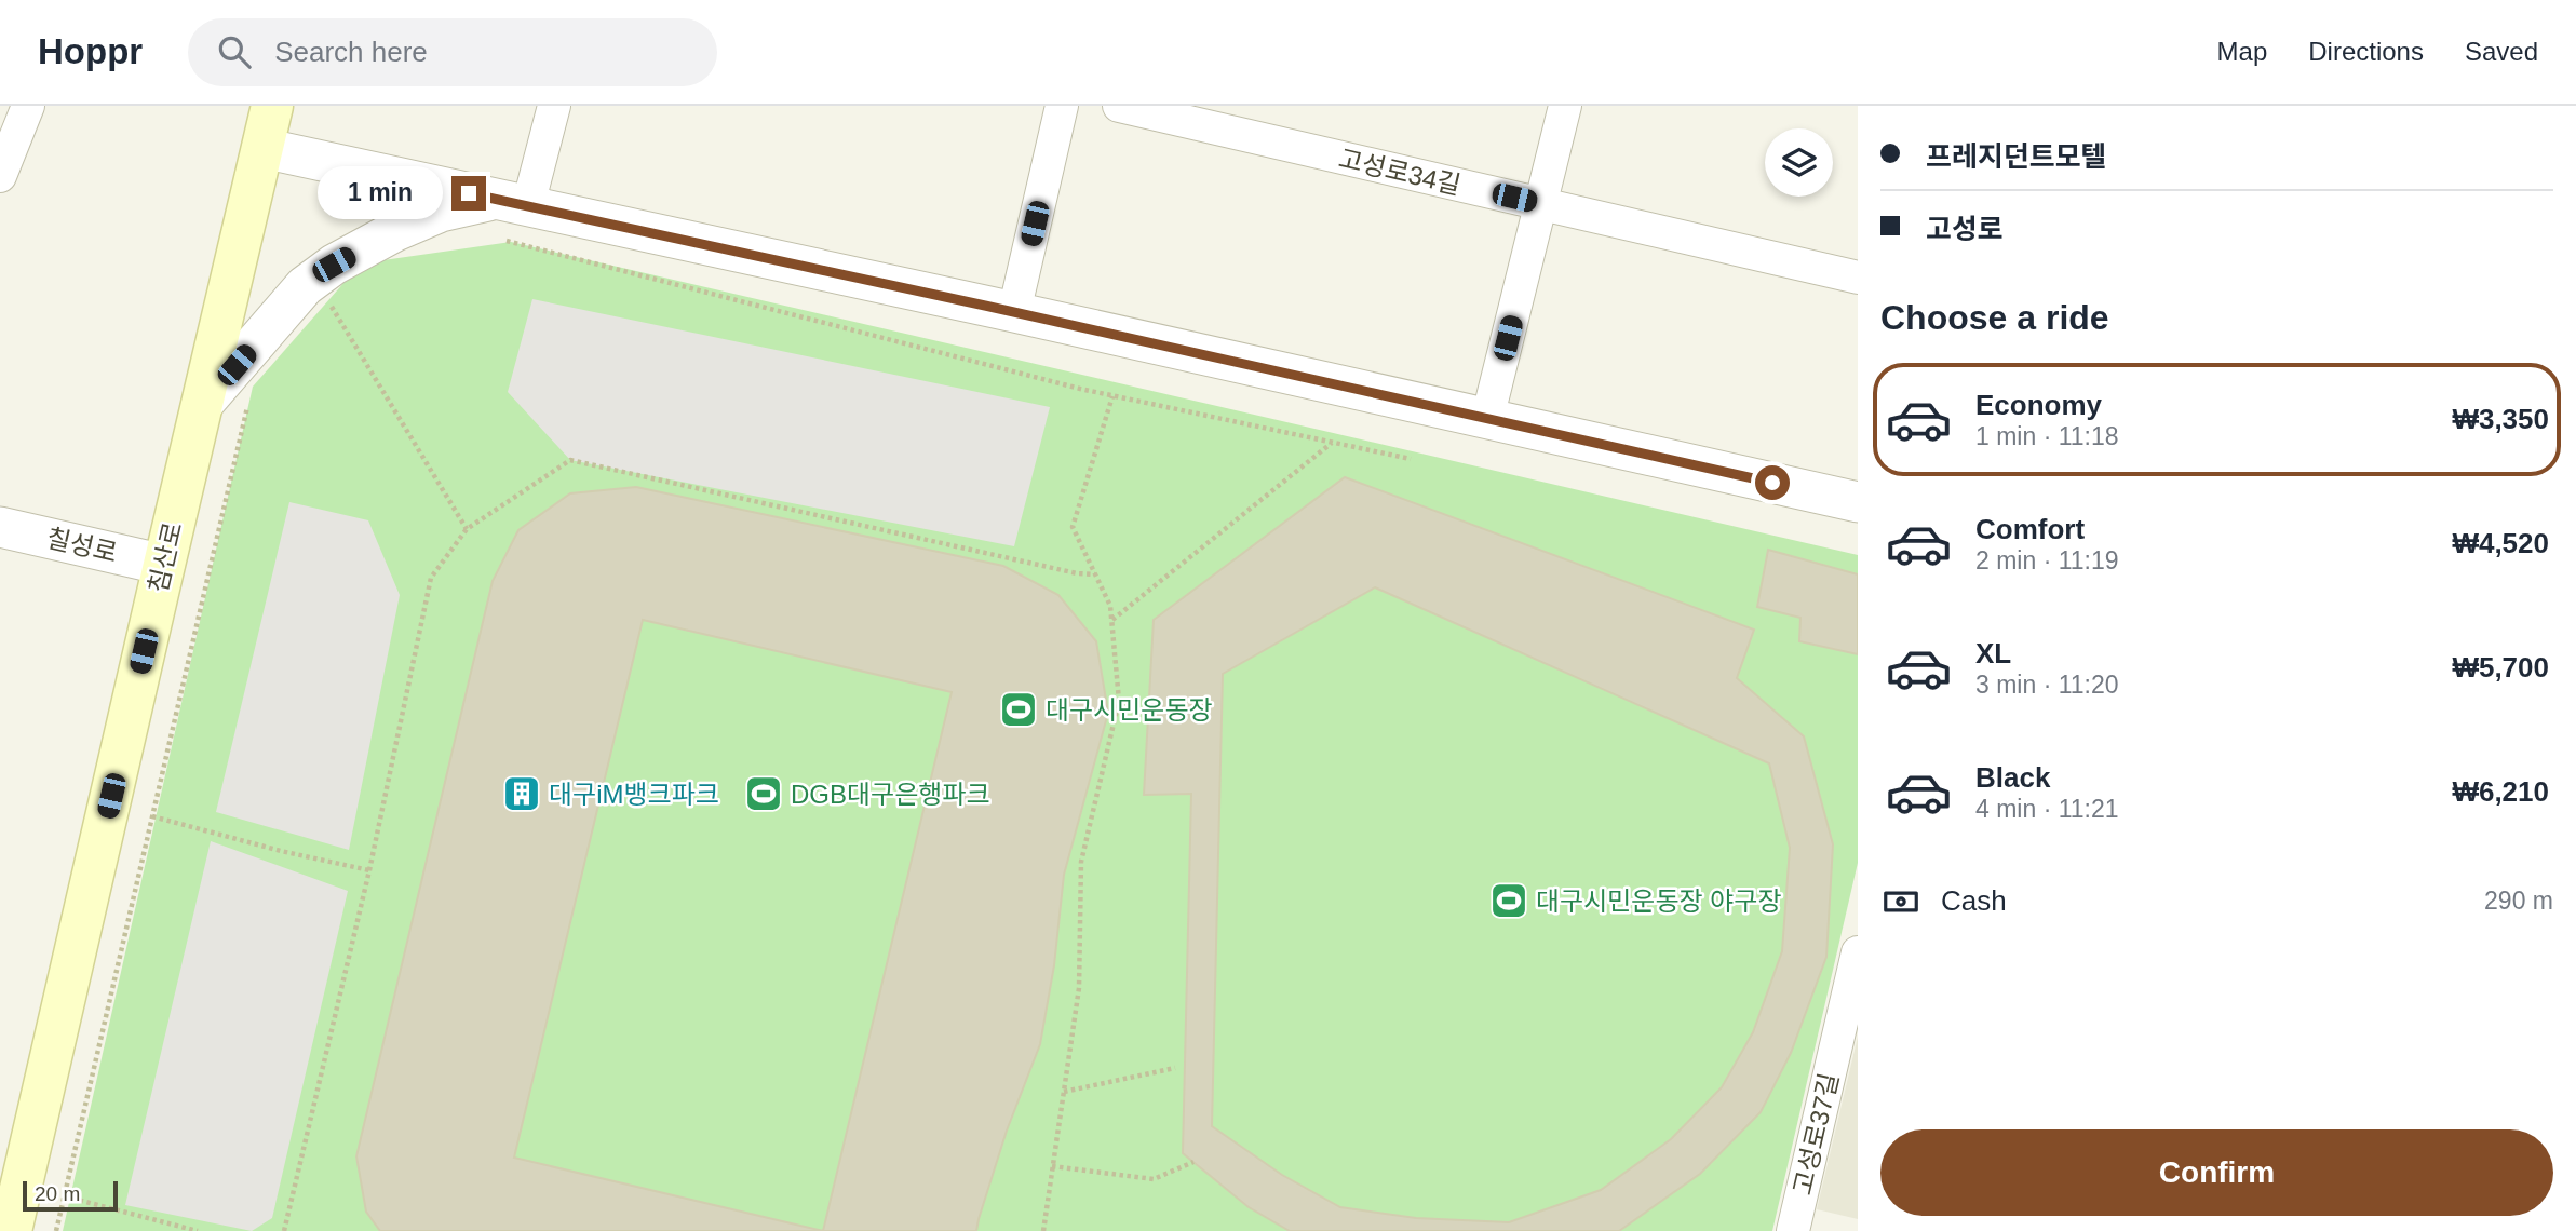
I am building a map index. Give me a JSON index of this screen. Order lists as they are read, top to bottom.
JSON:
{
  "streets": {
    "main road": ["침산로"],
    "street": ["고성로34길", "칠성로", "고성로37길"]
  },
  "crossings": [
    ["칠성로", "침산로"]
  ],
  "places": {
    "sports": ["대구시민운동장", "DGB대구은행파크", "대구시민운동장 야구장"],
    "building": ["대구iM뱅크파크"]
  },
  "scale_bar": "20 m",
  "page": {
    "header": "Hoppr",
    "search": "Search here",
    "nav": ["Map", "Directions", "Saved"],
    "banner": ["프레지던트모텔", "고성로"],
    "bubble": "1 min",
    "heading": "Choose a ride",
    "list": [
      {
        "name": "Economy",
        "note": "1 min · 11:18",
        "value": "₩3,350"
      },
      {
        "name": "Comfort",
        "note": "2 min · 11:19",
        "value": "₩4,520"
      },
      {
        "name": "XL",
        "note": "3 min · 11:20",
        "value": "₩5,700"
      },
      {
        "name": "Black",
        "note": "4 min · 11:21",
        "value": "₩6,210"
      }
    ],
    "pay": ["Cash", "290 m"],
    "buttons": "Confirm",
    "scale": "20 m"
  }
}
